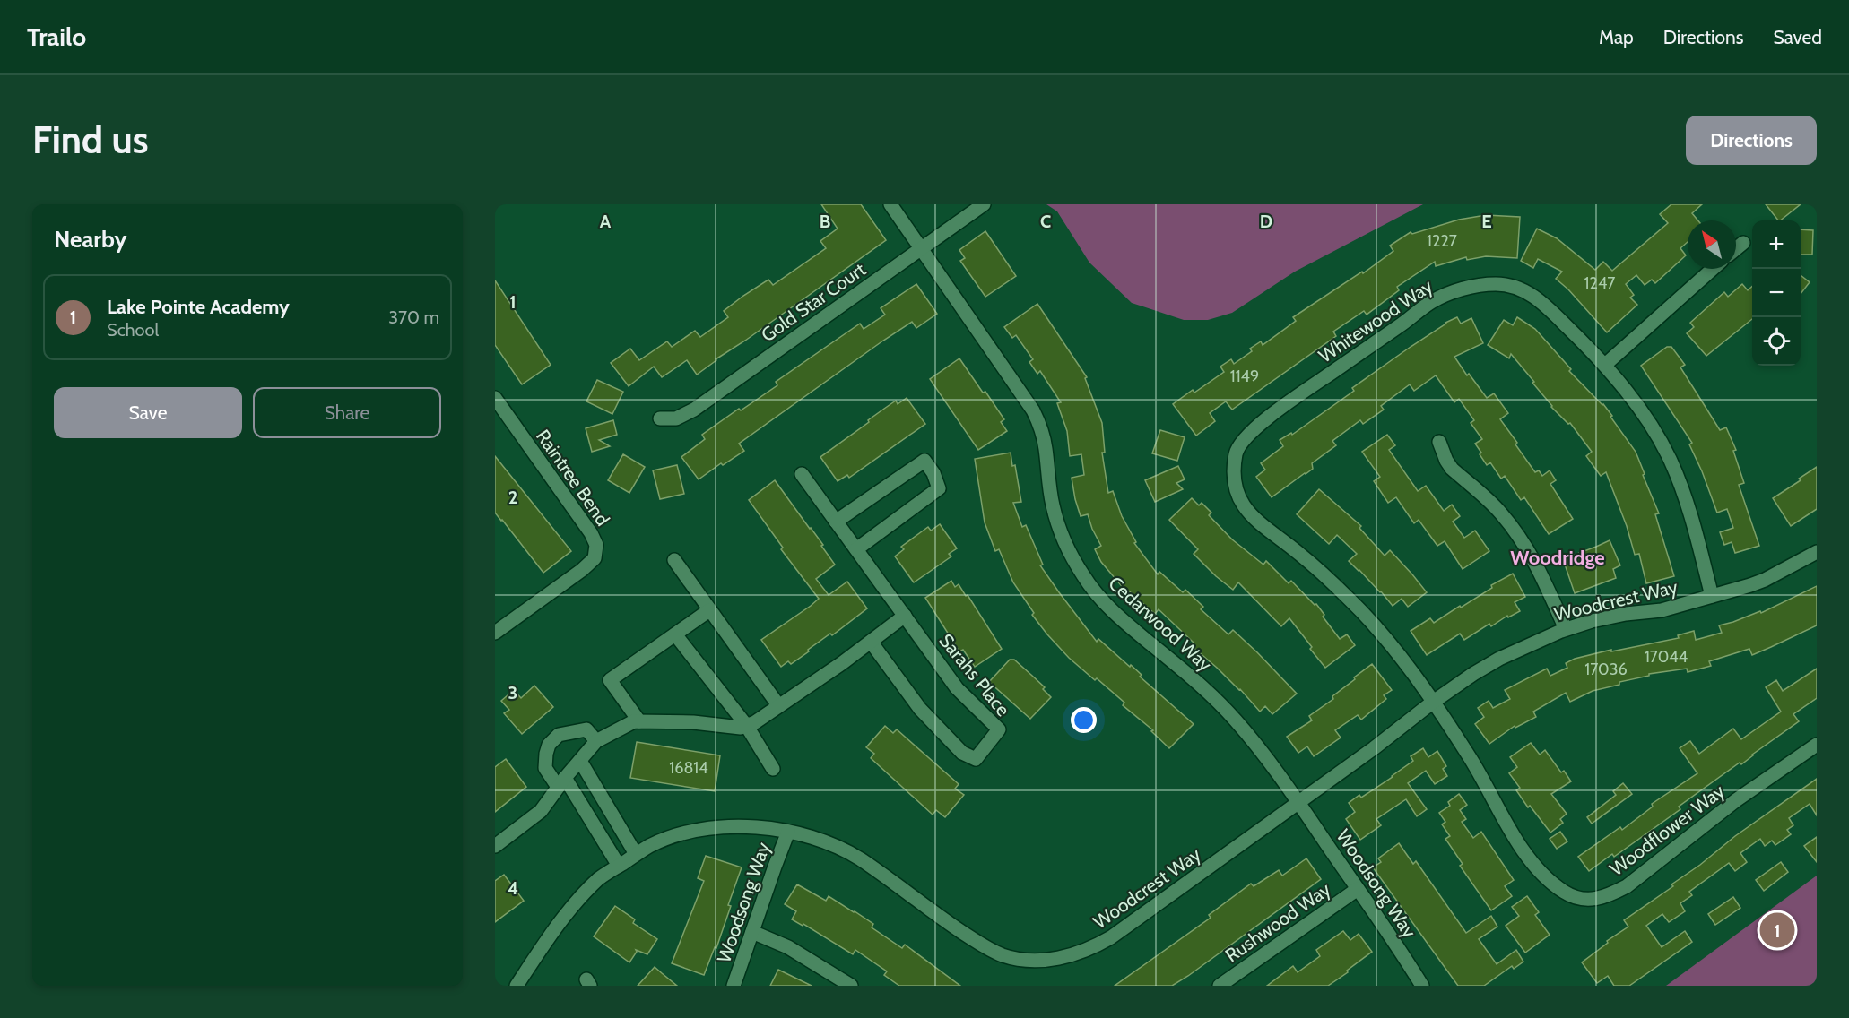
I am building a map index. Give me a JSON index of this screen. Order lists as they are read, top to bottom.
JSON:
{
  "streets": {
    "street": [
      "Gold Star Court",
      "Whitewood Way",
      "Raintree Bend",
      "Woodcrest Way",
      "Cedarwood Way",
      "Sarahs Place",
      "Woodflower Way",
      "Woodsong Way",
      "Rushwood Way"
    ]
  },
  "crossings": [
    ["Gold Star Court", "Cedarwood Way"],
    ["Whitewood Way", "Woodcrest Way"],
    ["Whitewood Way", "Woodflower Way"],
    ["Woodcrest Way", "Cedarwood Way"],
    ["Woodcrest Way", "Woodflower Way"],
    ["Woodcrest Way", "Woodsong Way"],
    ["Cedarwood Way", "Woodsong Way"],
    ["Woodsong Way", "Rushwood Way"]
  ],
  "districts": ["Woodridge"],
  "house_numbers": [
    "1227",
    "1247",
    "1149",
    "17044",
    "17036",
    "16814"
  ],
  "north": "top left",
  "page": {
    "header": "Trailo",
    "nav": ["Map", "Directions", "Saved"],
    "buttons": [
      "Directions",
      ["Save", "Share"]
    ],
    "title": "Find us",
    "heading": "Nearby",
    "map_buttons": ["+", "−"],
    "list": [
      {
        "mark": "1",
        "name": "Lake Pointe Academy",
        "note": "School",
        "value": "370 m"
      }
    ],
    "pins": "1"
  },
  "grid": {
    "columns": [
      "A",
      "B",
      "C",
      "D",
      "E"
    ],
    "rows": [
      "1",
      "2",
      "3",
      "4"
    ]
  }
}
